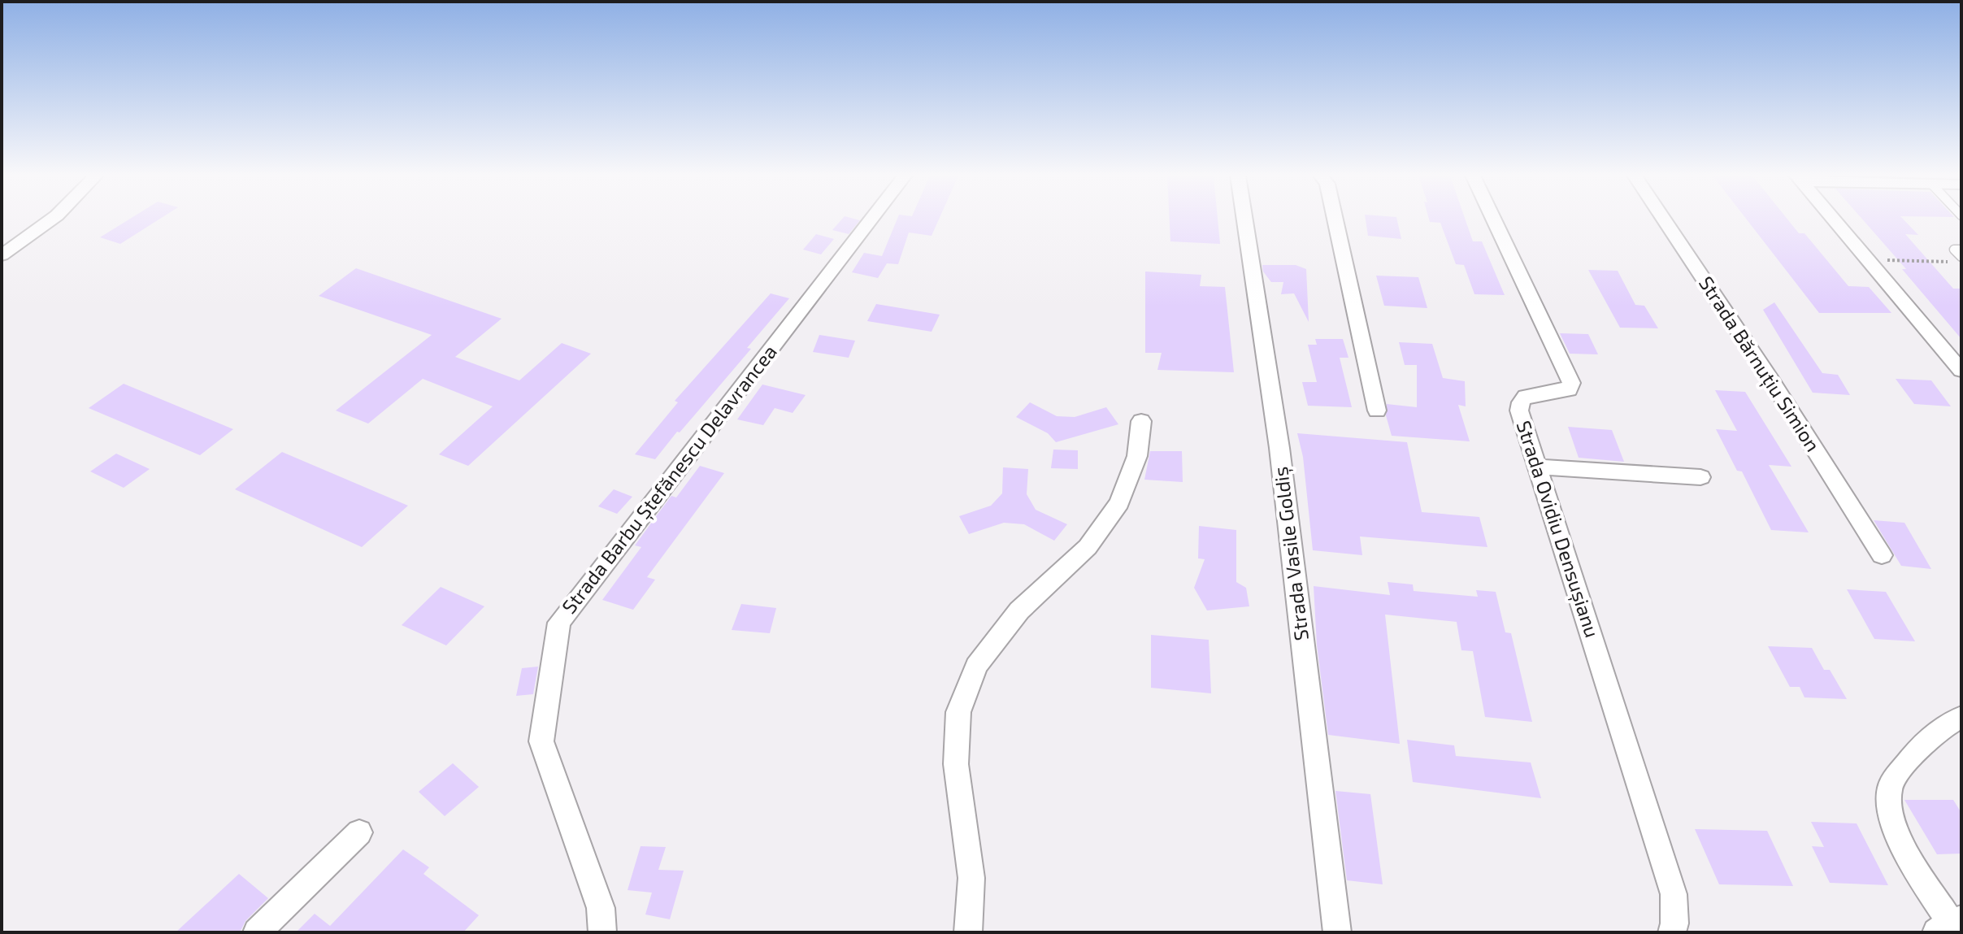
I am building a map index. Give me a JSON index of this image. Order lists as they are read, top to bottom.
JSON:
{
  "streets": {
    "street": [
      "Strada Bărnuțiu Simion",
      "Strada Barbu Ștefănescu Delavrancea",
      "Strada Ovidiu Densușianu",
      "Strada Vasile Goldiș"
    ]
  }
}
